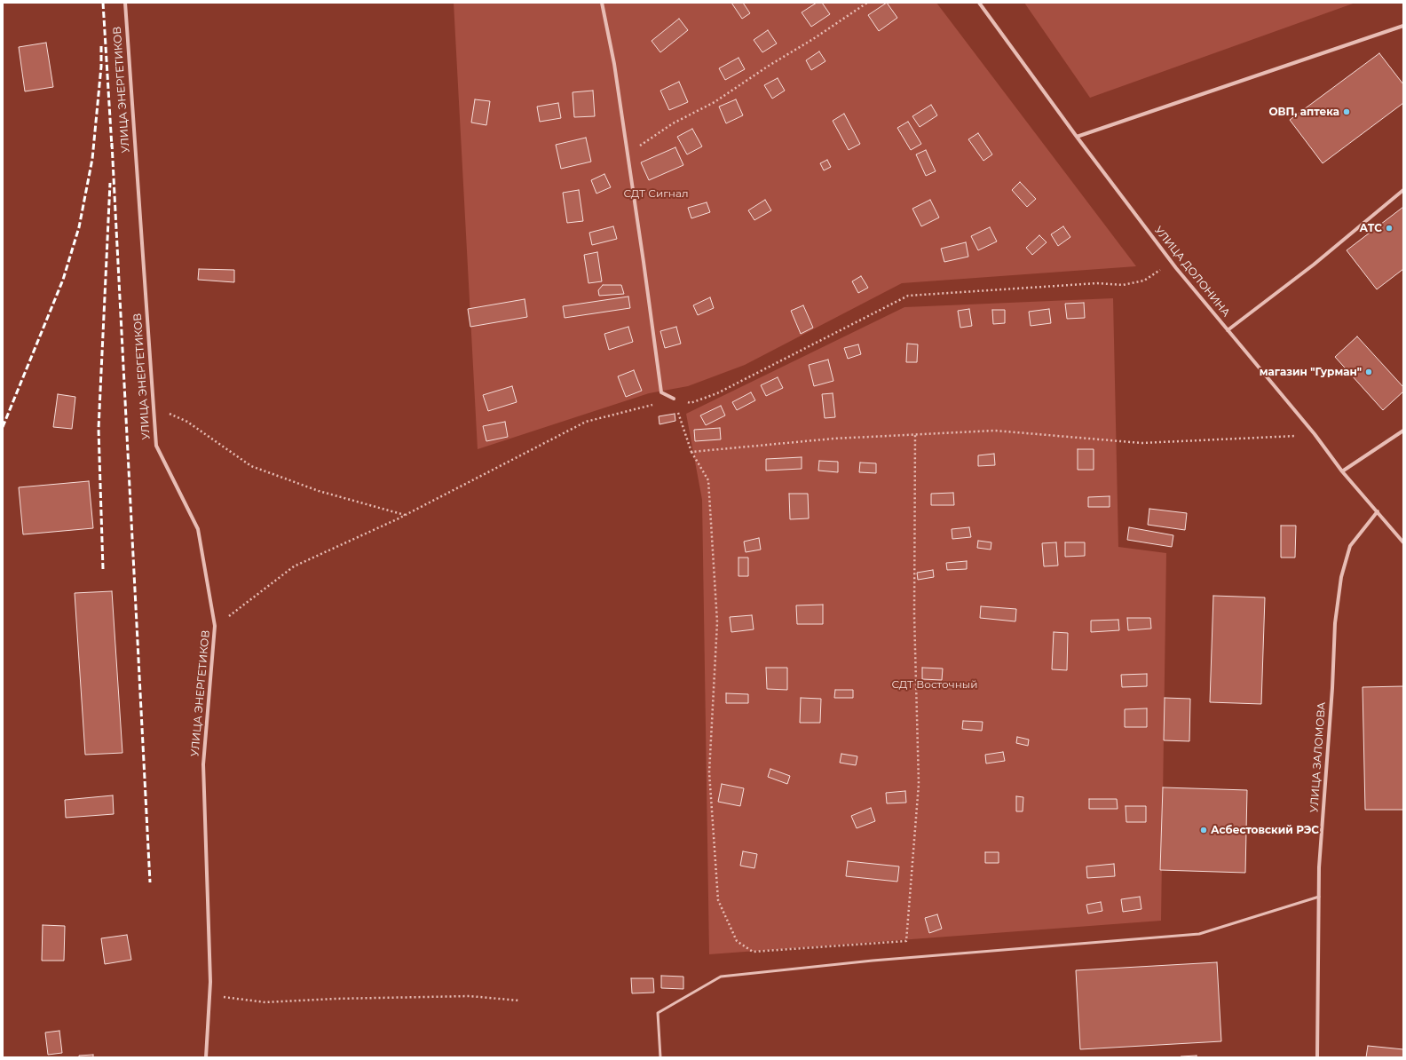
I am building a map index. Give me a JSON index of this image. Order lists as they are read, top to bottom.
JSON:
{
  "streets": {
    "street": ["УЛИЦА ЭНЕРГЕТИКОВ", "УЛИЦА ДОЛОНИНА", "УЛИЦА ЗАЛОМОВА"]
  },
  "crossings": [
    ["УЛИЦА ДОЛОНИНА", "УЛИЦА ЗАЛОМОВА"]
  ],
  "parks": ["СДТ Сигнал", "СДТ Восточный"],
  "places": [
    "ОВП, аптека",
    "АТС",
    "магазин \"Гурман\"",
    "Асбестовский РЭС"
  ]
}
